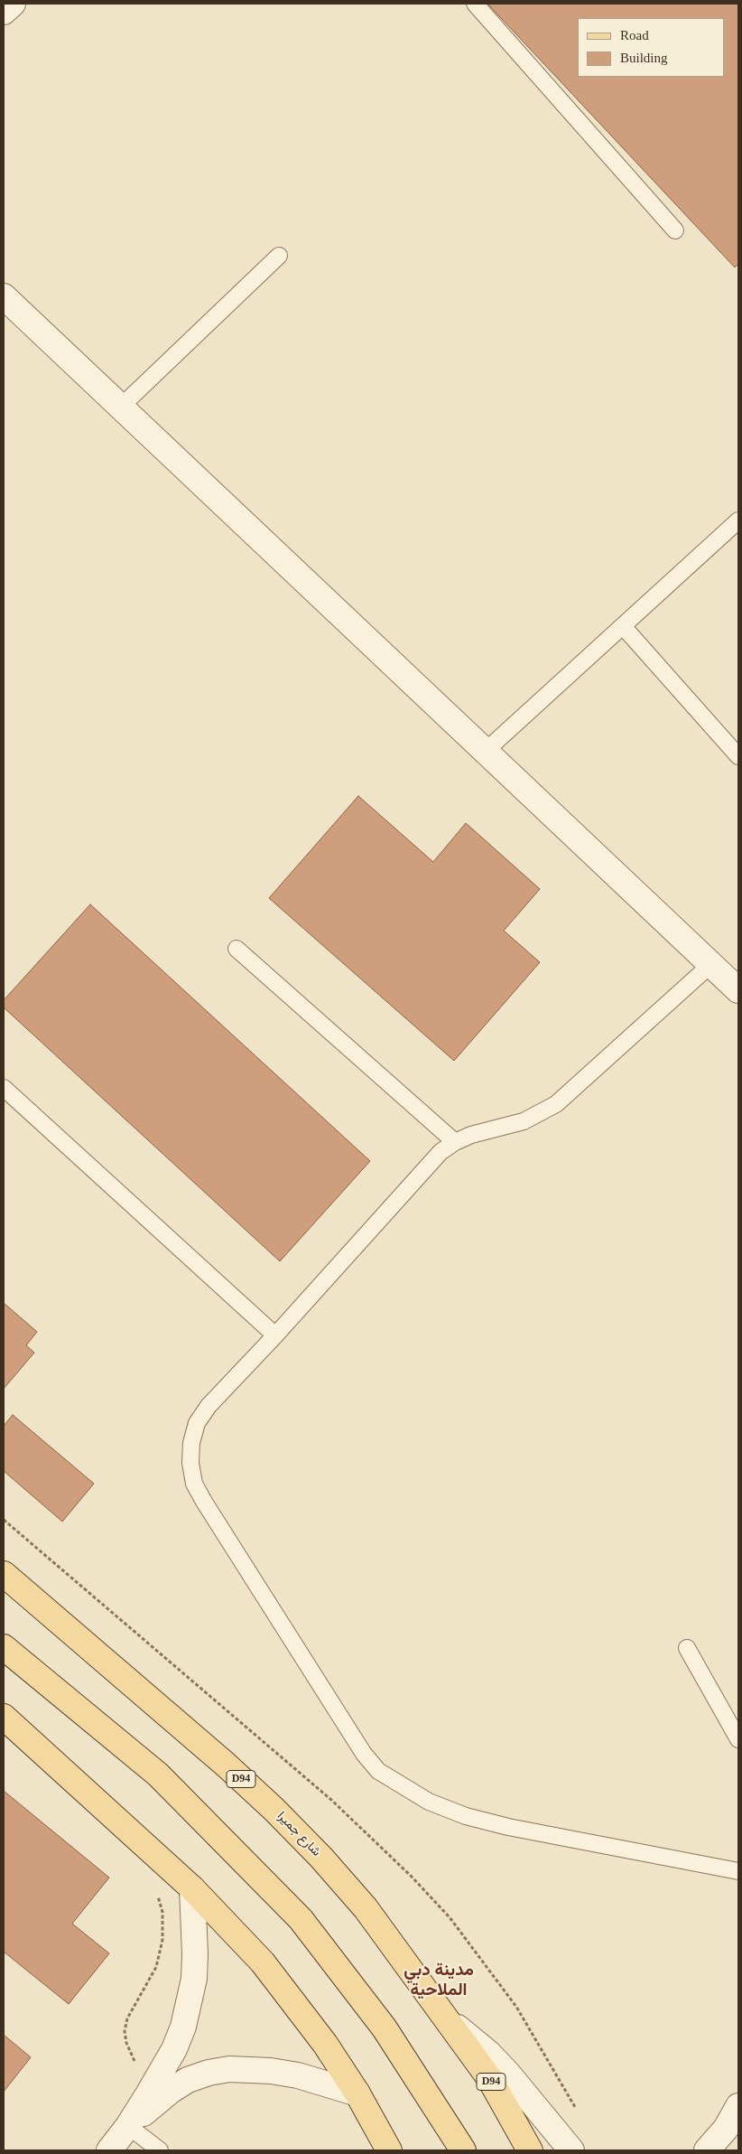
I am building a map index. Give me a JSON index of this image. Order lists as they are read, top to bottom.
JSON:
{
  "streets": {
    "main road": ["D94", "شارع جميرا"]
  },
  "districts": ["مدينة دبي الملاحية"],
  "legend": ["Road", "Building"]
}
